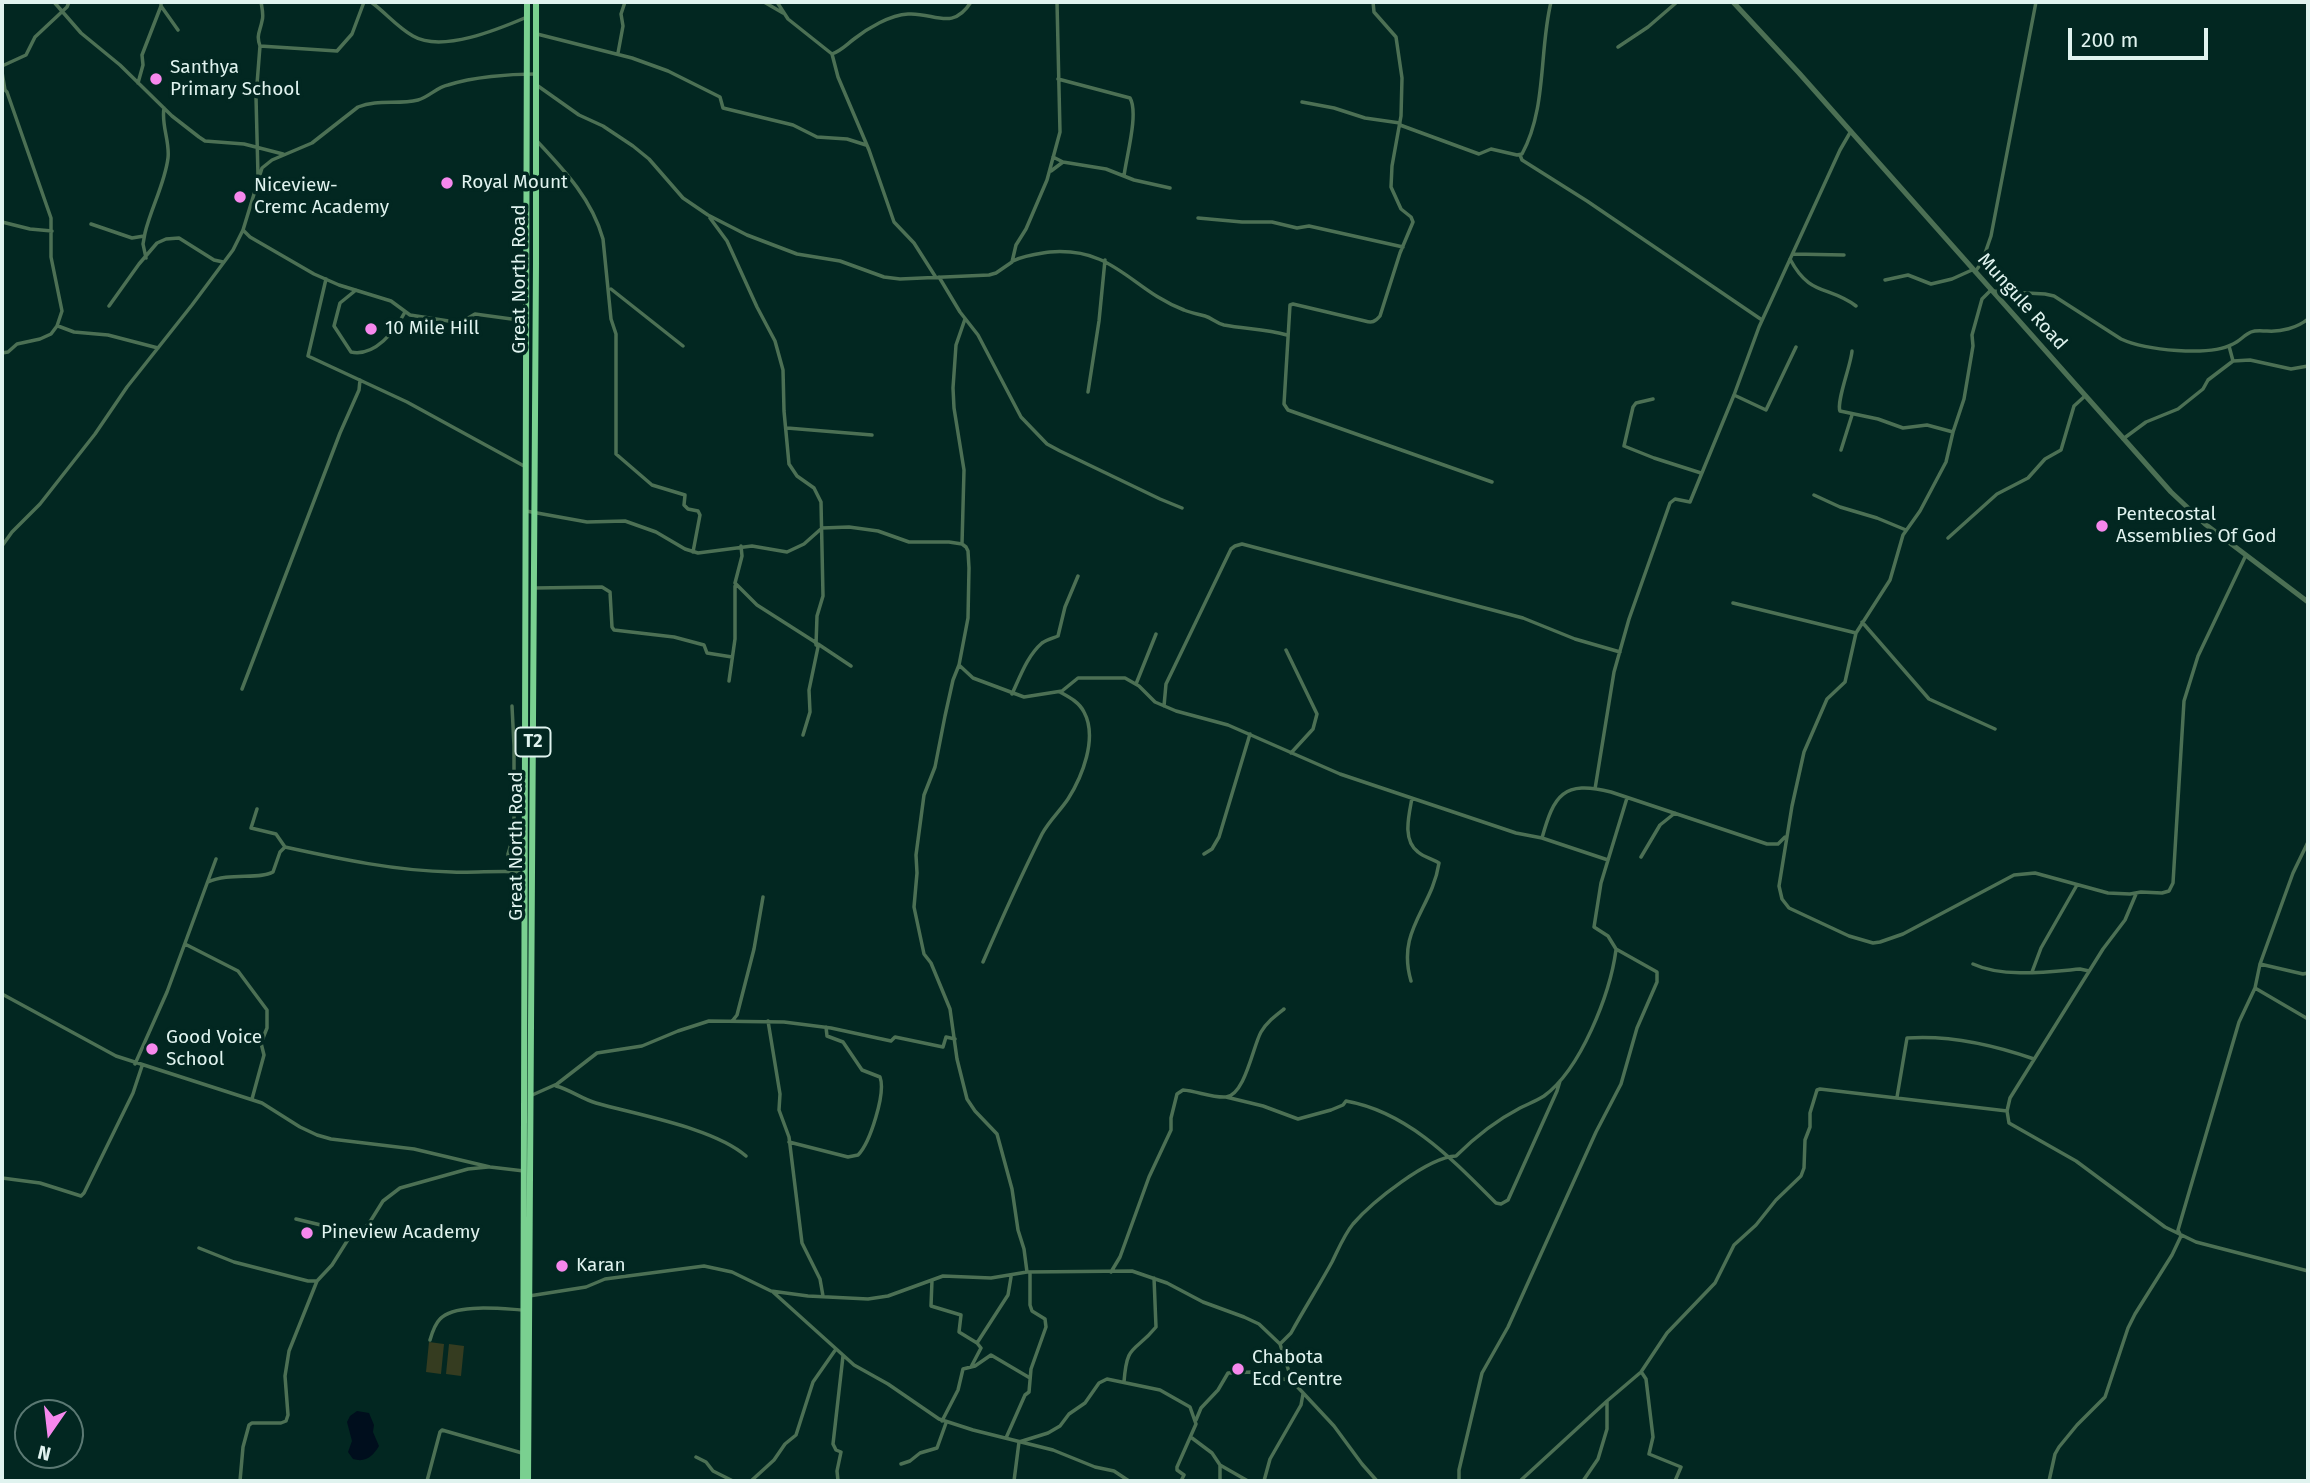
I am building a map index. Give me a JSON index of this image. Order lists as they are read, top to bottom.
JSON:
{
  "streets": {
    "highway": ["Great North Road", "T2"],
    "street": ["Mungule Road"]
  },
  "places": [
    "Santhya Primary School",
    "Royal Mount",
    "Niceview- Cremc Academy",
    "10 Mile Hill",
    "Pentecostal Assemblies Of God",
    "Good Voice School",
    "Pineview Academy",
    "Karan",
    "Chabota Ecd Centre"
  ],
  "scale_bar": "200 m",
  "north": "bottom"
}
